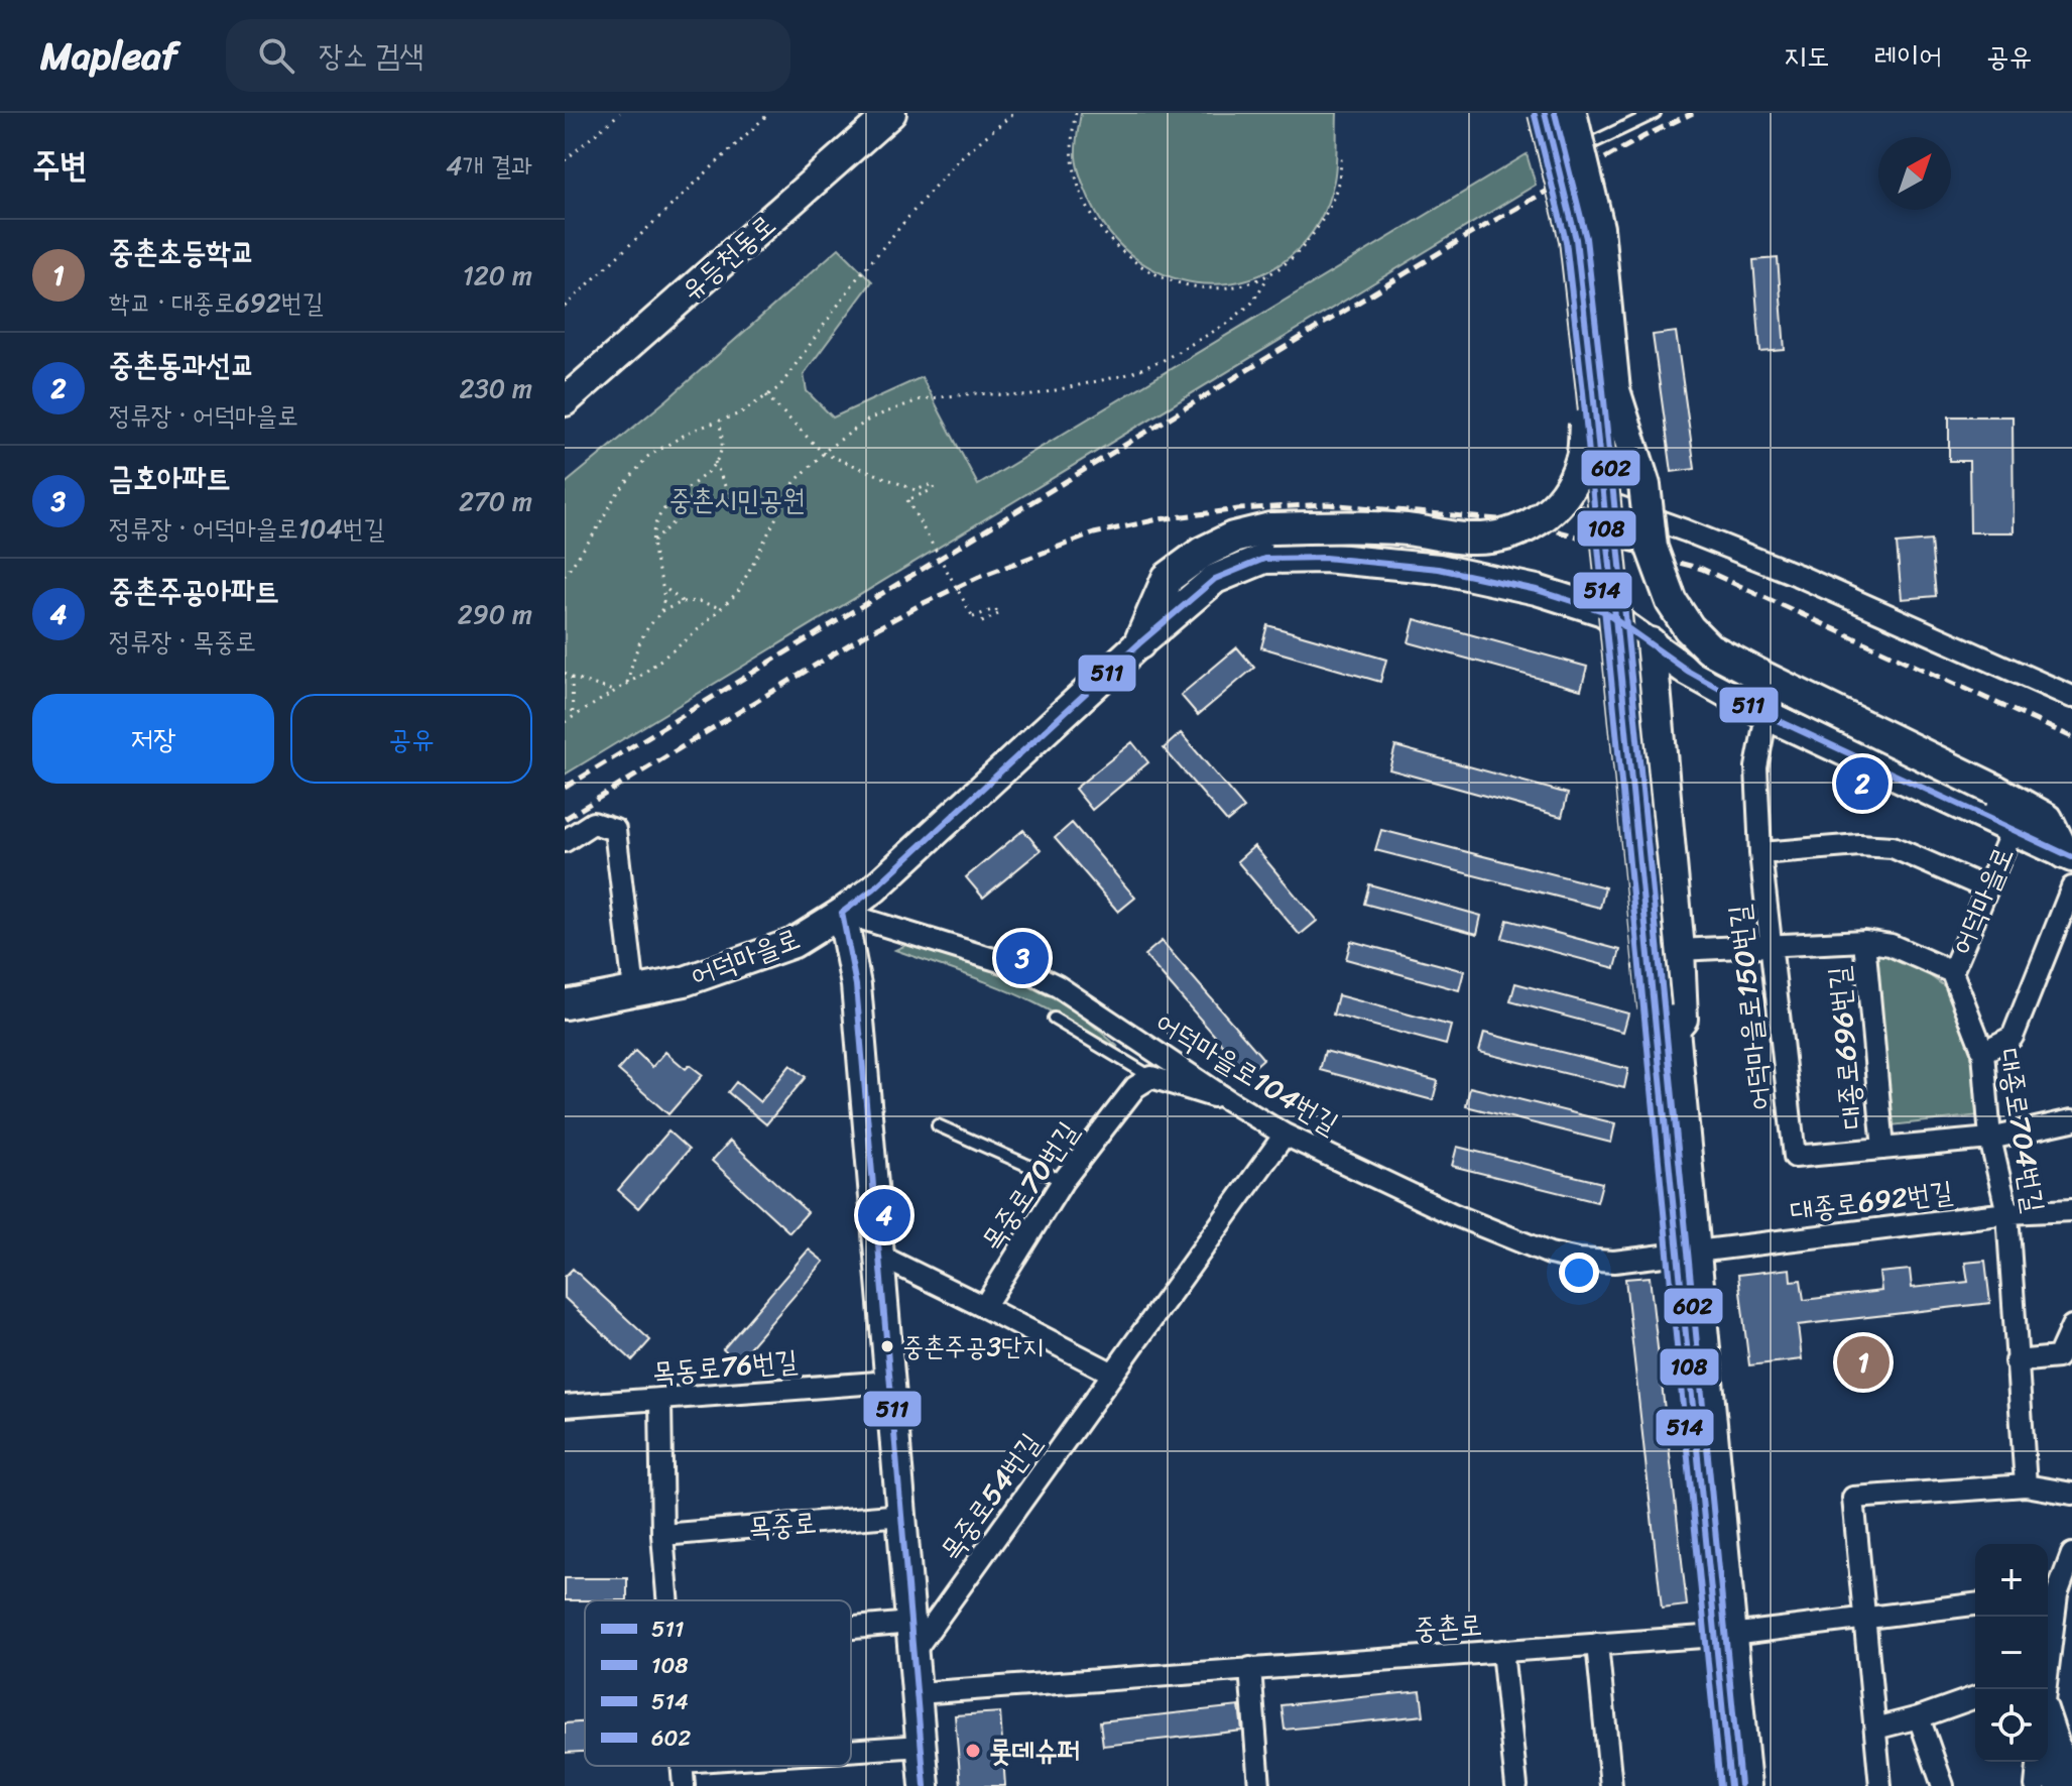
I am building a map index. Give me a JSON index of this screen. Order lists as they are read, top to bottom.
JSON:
{
  "streets": {
    "main road": ["유등천동로", "어덕마을로"],
    "street": [
      "어덕마을로150번길",
      "대종로696번길",
      "어덕마을로104번길",
      "대종로704번길",
      "목중로70번길",
      "대종로692번길",
      "목동로76번길",
      "목중로54번길",
      "목중로",
      "중촌로"
    ]
  },
  "crossings": [
    ["어덕마을로", "어덕마을로150번길"],
    ["어덕마을로", "어덕마을로104번길"],
    ["어덕마을로", "대종로704번길"],
    ["어덕마을로150번길", "대종로696번길"],
    ["대종로696번길", "대종로704번길"],
    ["어덕마을로104번길", "대종로692번길"],
    ["어덕마을로104번길", "목중로54번길"],
    ["대종로704번길", "대종로692번길"]
  ],
  "parks": ["중촌시민공원"],
  "places": ["중촌주공3단지", "롯데슈퍼"],
  "lines": [
    "transit line 108",
    "transit line 602",
    "transit line 514",
    "transit line 511"
  ],
  "legend": [
    "511",
    "108",
    "514",
    "602"
  ],
  "north": "top right",
  "page": {
    "header": "Mapleaf",
    "search": "장소 검색",
    "nav": ["지도", "레이어", "공유"],
    "heading": ["주변", "4개 결과"],
    "list": [
      {
        "mark": "1",
        "name": "중촌초등학교",
        "note": "학교 · 대종로692번길",
        "value": "120 m"
      },
      {
        "mark": "2",
        "name": "중촌동과선교",
        "note": "정류장 · 어덕마을로",
        "value": "230 m"
      },
      {
        "mark": "3",
        "name": "금호아파트",
        "note": "정류장 · 어덕마을로104번길",
        "value": "270 m"
      },
      {
        "mark": "4",
        "name": "중촌주공아파트",
        "note": "정류장 · 목중로",
        "value": "290 m"
      }
    ],
    "buttons": ["저장", "공유"],
    "pins": [
      "2",
      "3",
      "4",
      "1"
    ],
    "map_buttons": ["+", "−"]
  }
}
